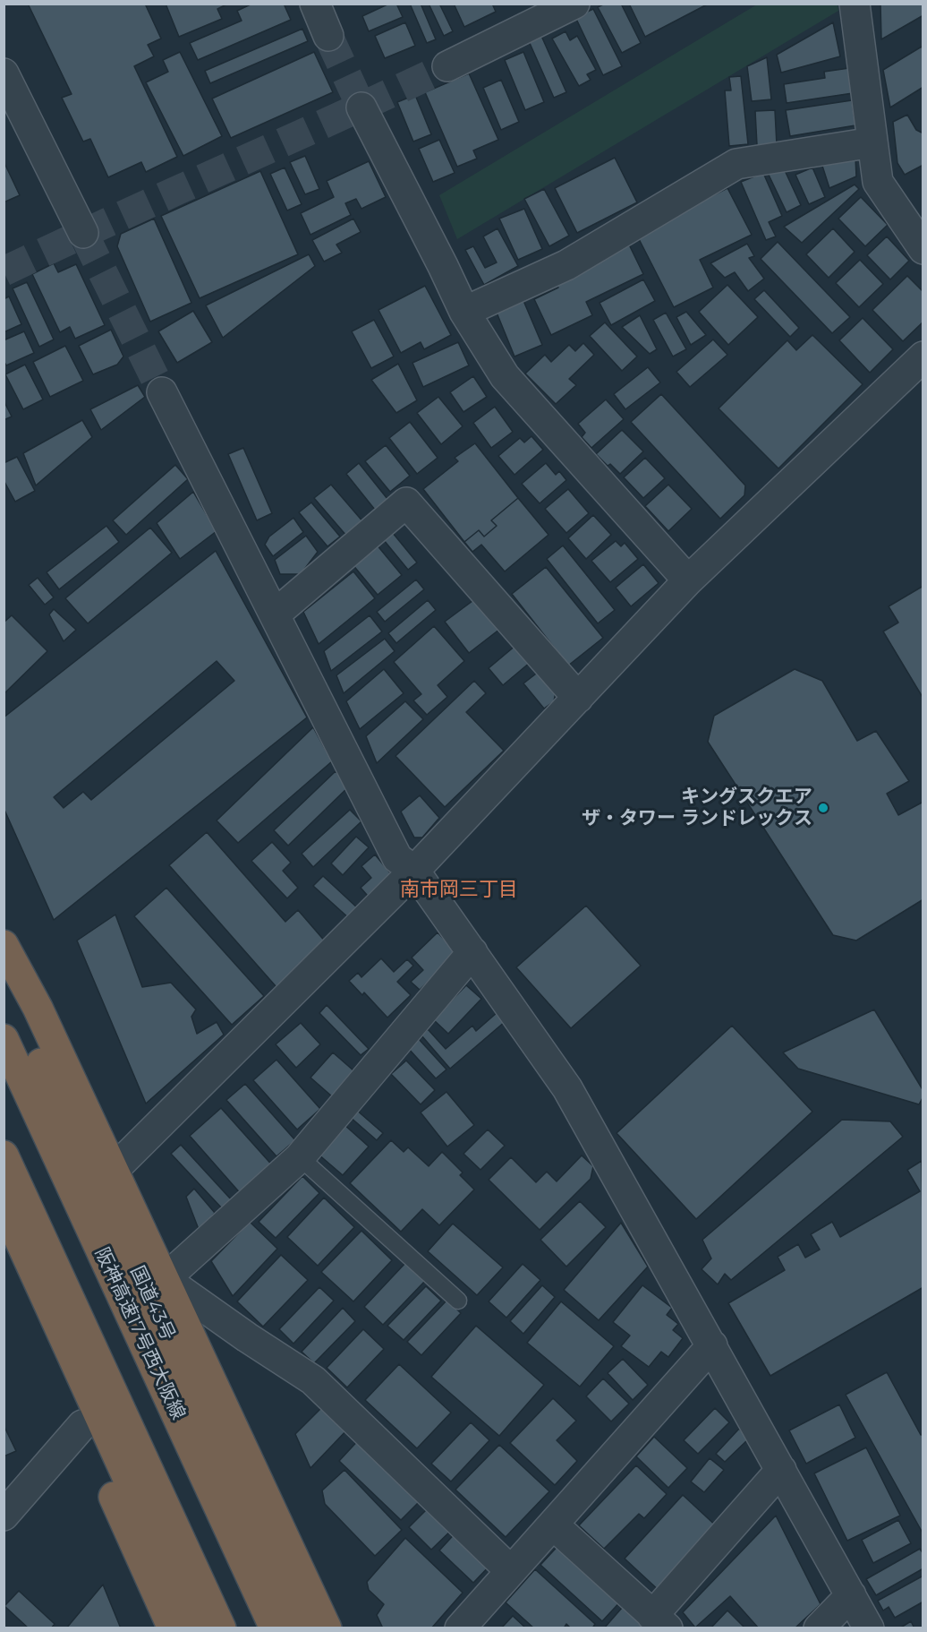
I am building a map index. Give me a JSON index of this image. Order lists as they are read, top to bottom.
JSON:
{
  "streets": {
    "highway": ["国道43号", "阪神高速17号西大阪線"]
  },
  "districts": ["南市岡三丁目"],
  "places": ["キングスクエア ザ・タワー ランドレックス"]
}
